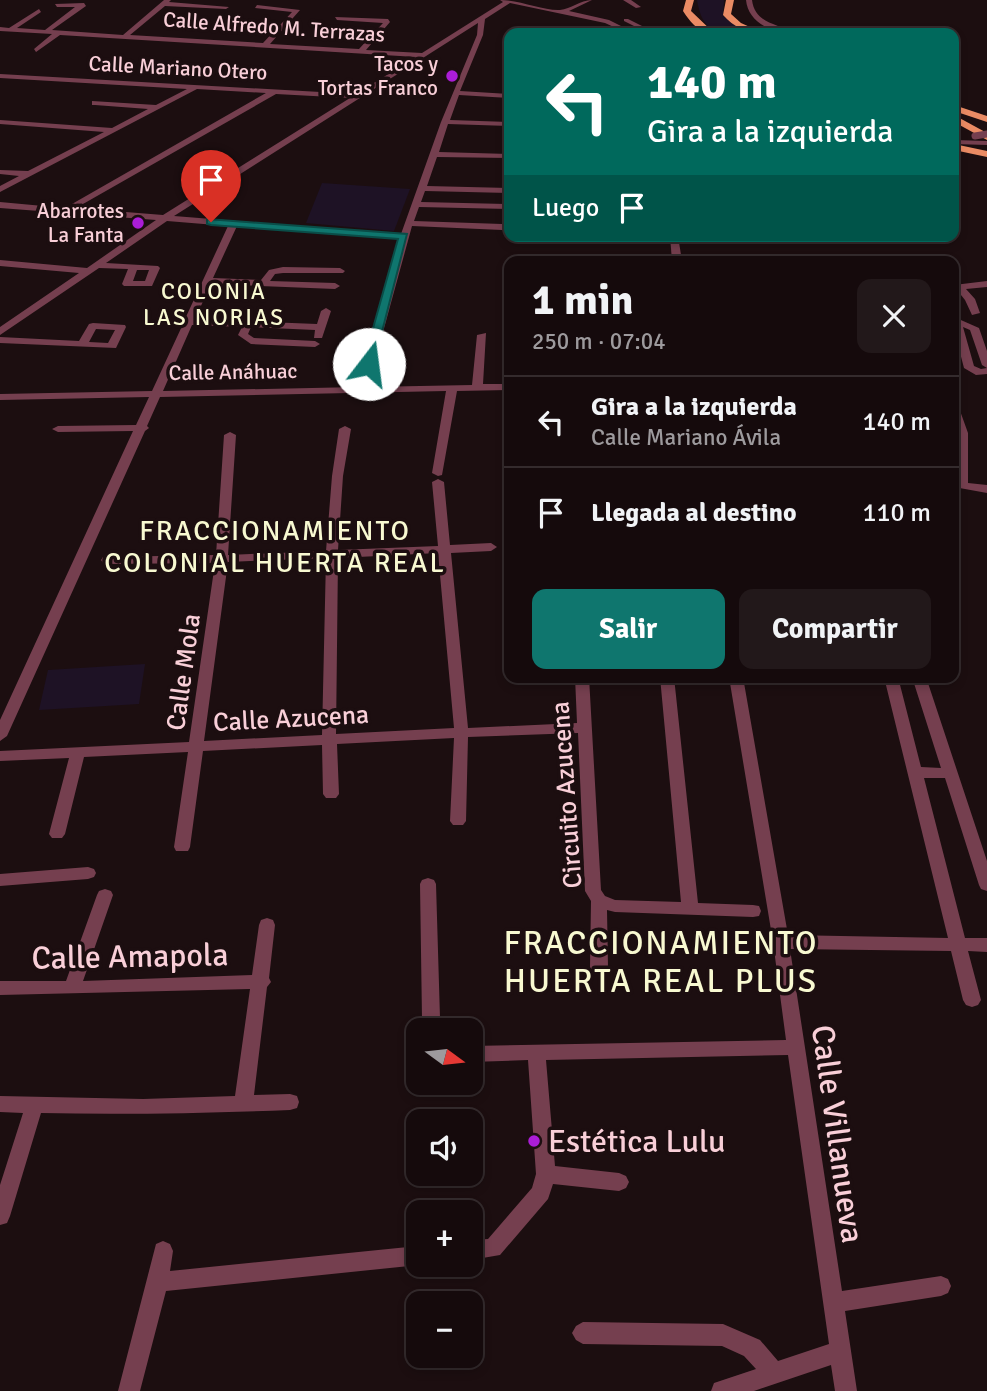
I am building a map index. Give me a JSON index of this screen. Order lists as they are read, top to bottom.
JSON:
{
  "streets": {
    "street": [
      "Calle Alfredo M. Terrazas",
      "Calle Mariano Otero",
      "Calle Anáhuac",
      "Calle Mola",
      "Calle Azucena",
      "Circuito Azucena",
      "Calle Amapola",
      "Calle Villanueva"
    ]
  },
  "crossings": [
    ["Calle Mola", "Calle Azucena"],
    ["Calle Azucena", "Circuito Azucena"]
  ],
  "districts": ["COLONIA LAS NORIAS", "FRACCIONAMIENTO COLONIAL HUERTA REAL", "FRACCIONAMIENTO HUERTA REAL PLUS"],
  "places": ["Tacos y Tortas Franco", "Abarrotes La Fanta", "Estética Lulu"],
  "north": "right",
  "page": {
    "turn": ["140 m", "Gira a la izquierda"],
    "then": "Luego",
    "heading": ["1 min", "250 m · 07:04"],
    "list": [
      {
        "name": "Gira a la izquierda",
        "note": "Calle Mariano Ávila",
        "value": "140 m"
      },
      {
        "name": "Llegada al destino",
        "value": "110 m"
      }
    ],
    "buttons": ["Salir", "Compartir"],
    "map_buttons": ["+", "−"]
  }
}
